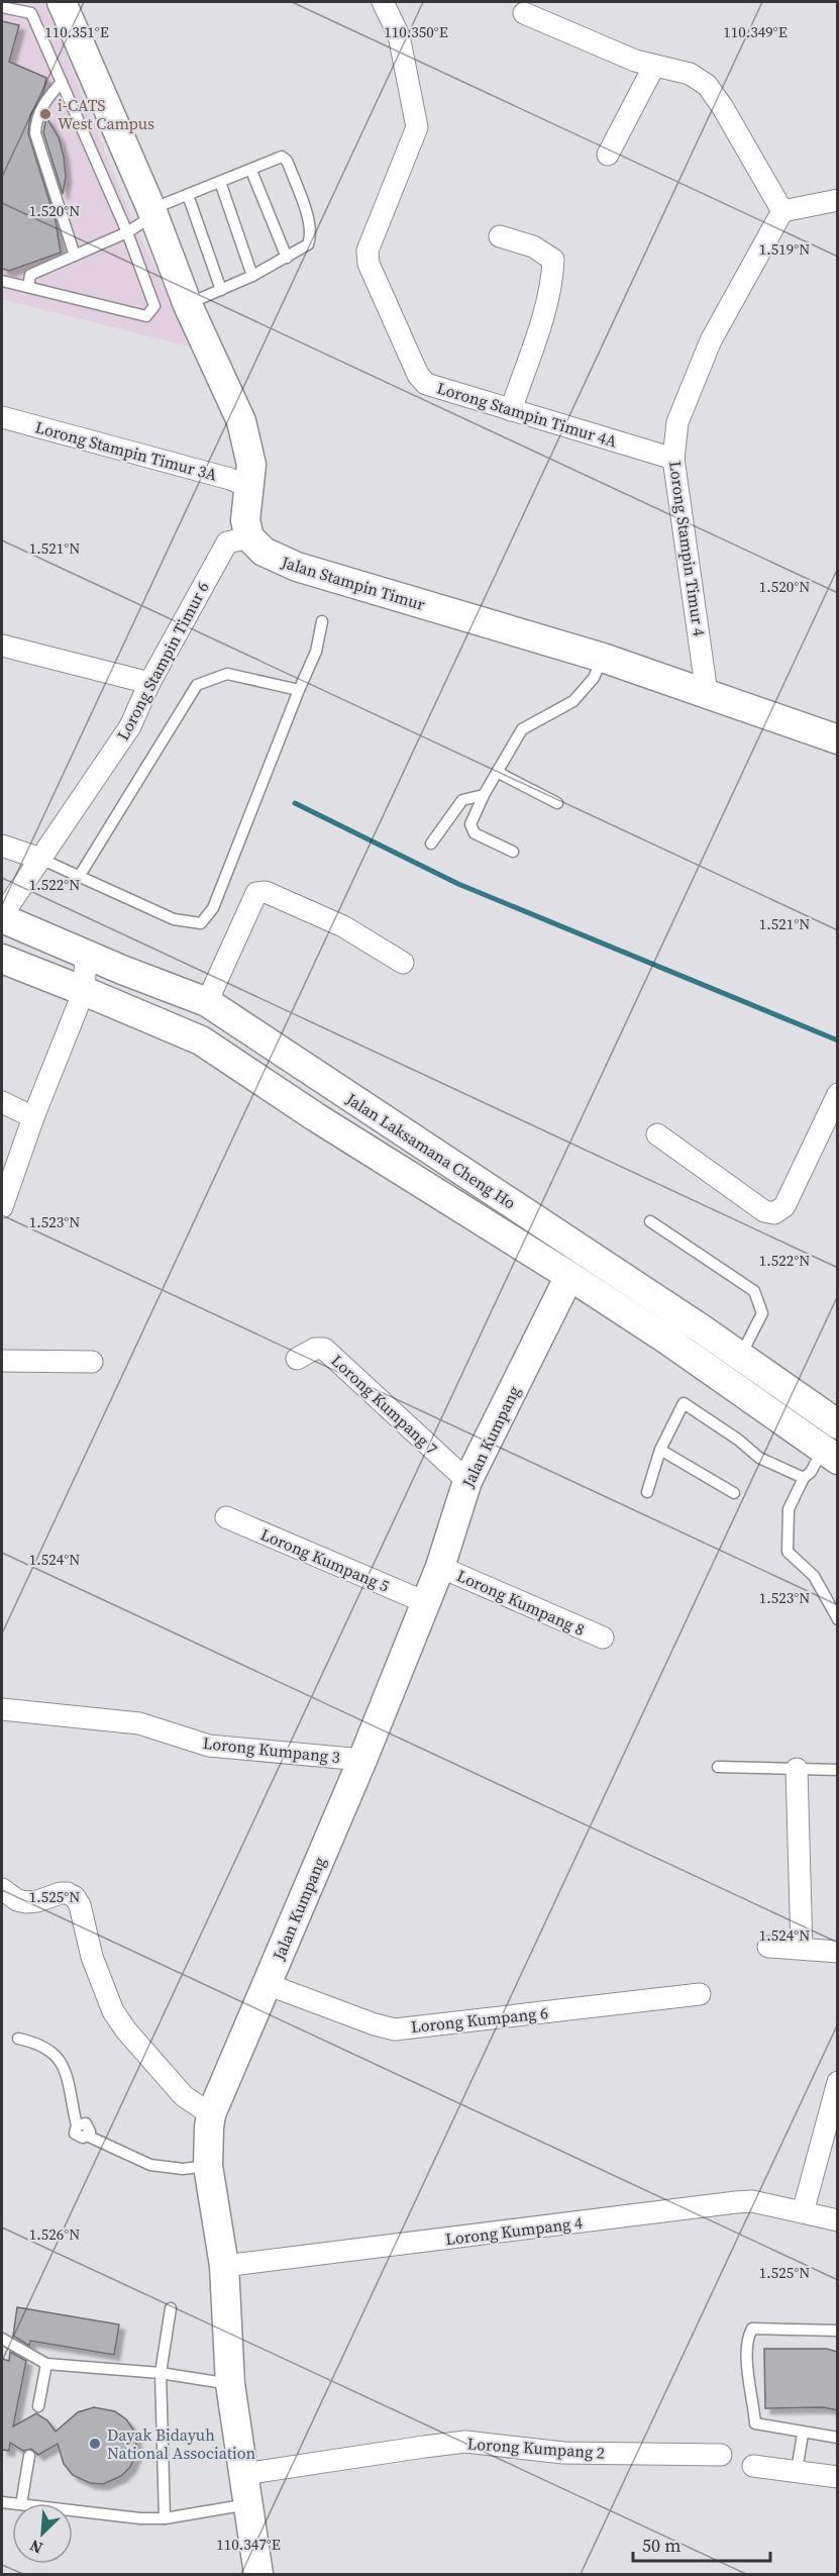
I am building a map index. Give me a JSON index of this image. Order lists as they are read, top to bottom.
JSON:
{
  "streets": {
    "street": [
      "Lorong Stampin Timur 4A",
      "Lorong Stampin Timur 3A",
      "Lorong Stampin Timur 4",
      "Jalan Stampin Timur",
      "Lorong Stampin Timur 6",
      "Jalan Laksamana Cheng Ho",
      "Lorong Kumpang 7",
      "Jalan Kumpang",
      "Lorong Kumpang 5",
      "Lorong Kumpang 8",
      "Lorong Kumpang 3",
      "Lorong Kumpang 6",
      "Lorong Kumpang 4",
      "Lorong Kumpang 2"
    ]
  },
  "crossings": [
    ["Lorong Stampin Timur 4A", "Lorong Stampin Timur 4"],
    ["Lorong Stampin Timur 4", "Jalan Stampin Timur"],
    ["Jalan Stampin Timur", "Lorong Stampin Timur 6"],
    ["Lorong Stampin Timur 6", "Jalan Laksamana Cheng Ho"],
    ["Jalan Laksamana Cheng Ho", "Jalan Kumpang"],
    ["Lorong Kumpang 7", "Jalan Kumpang"],
    ["Jalan Kumpang", "Lorong Kumpang 5"],
    ["Jalan Kumpang", "Lorong Kumpang 8"],
    ["Jalan Kumpang", "Lorong Kumpang 3"],
    ["Jalan Kumpang", "Lorong Kumpang 6"],
    ["Jalan Kumpang", "Lorong Kumpang 4"],
    ["Jalan Kumpang", "Lorong Kumpang 2"]
  ],
  "places": ["i-CATS West Campus", "Dayak Bidayuh National Association"],
  "scale_bar": "50 m",
  "north": "bottom left",
  "coordinates": [
    "110.351°E",
    "110.350°E",
    "110.349°E",
    "1.520°N",
    "1.519°N",
    "1.521°N",
    "1.522°N",
    "1.523°N",
    "1.524°N",
    "1.525°N",
    "1.526°N",
    "110.347°E"
  ]
}
